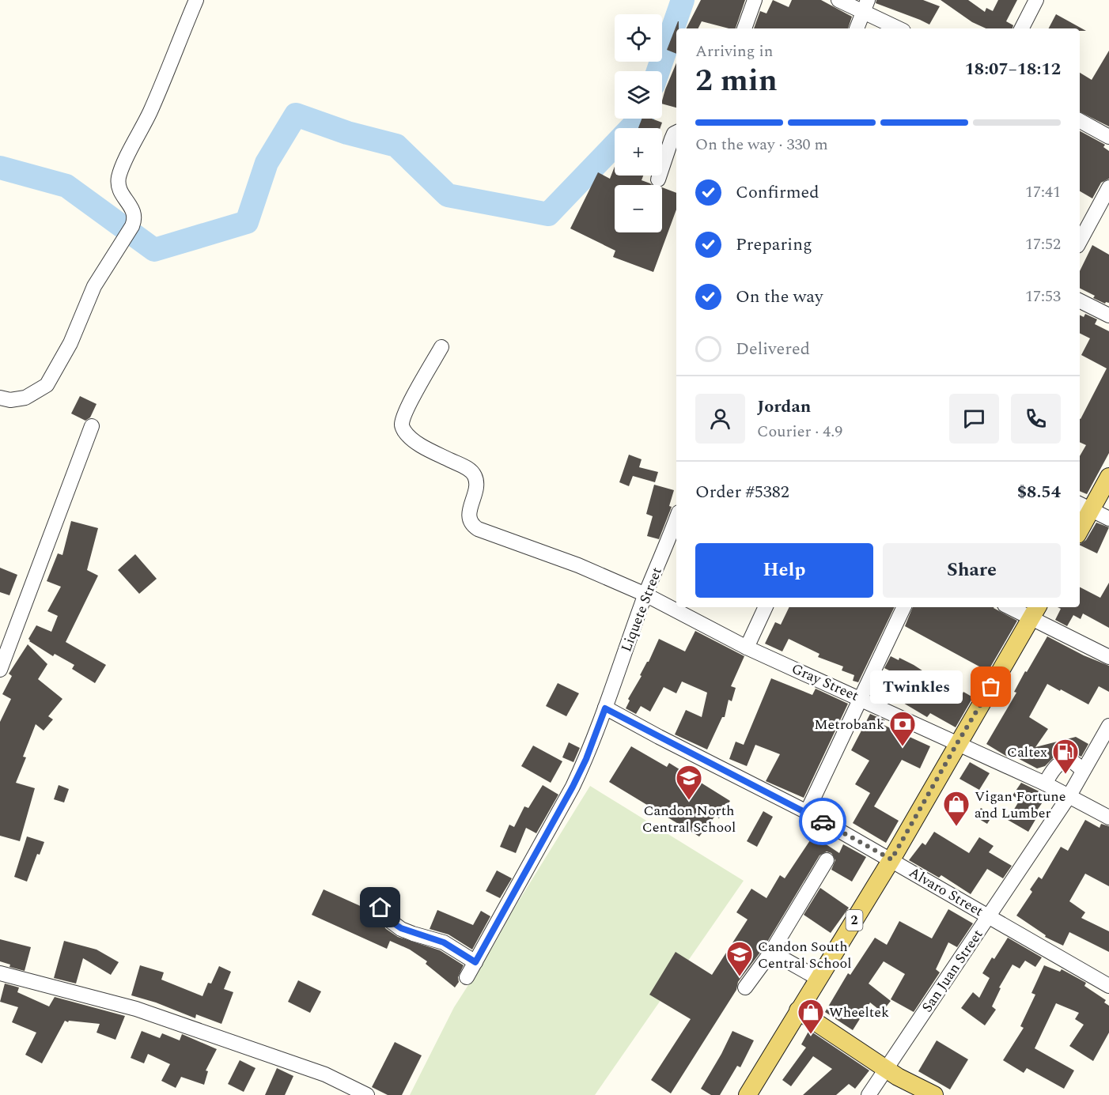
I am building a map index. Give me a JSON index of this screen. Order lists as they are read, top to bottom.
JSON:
{
  "streets": {
    "main road": ["2"],
    "street": [
      "Liquete Street",
      "Gray Street",
      "Alvaro Street",
      "San Juan Street"
    ]
  },
  "crossings": [
    ["Liquete Street", "Gray Street"],
    ["Liquete Street", "Alvaro Street"],
    ["Gray Street", "2"],
    ["Gray Street", "San Juan Street"],
    ["Alvaro Street", "2"],
    ["Alvaro Street", "San Juan Street"]
  ],
  "places": {
    "other": ["Twinkles"],
    "bank": ["Metrobank"],
    "fuel station": ["Caltex"],
    "school or university": ["Candon North Central School", "Candon South Central School"],
    "shop": ["Vigan Fortune and Lumber", "Wheeltek"]
  },
  "page": {
    "map_buttons": ["+", "−"],
    "heading": ["2 min", "Arriving in", "18:07–18:12"],
    "panel": [
      "Jordan",
      "Courier · 4.9",
      "Order #5382",
      "$8.54"
    ],
    "bar": "On the way · 330 m",
    "list": [
      ["Confirmed", "17:41"],
      ["Preparing", "17:52"],
      ["On the way", "17:53"],
      "Delivered"
    ],
    "buttons": ["Help", "Share"],
    "bubble": "Twinkles"
  }
}
